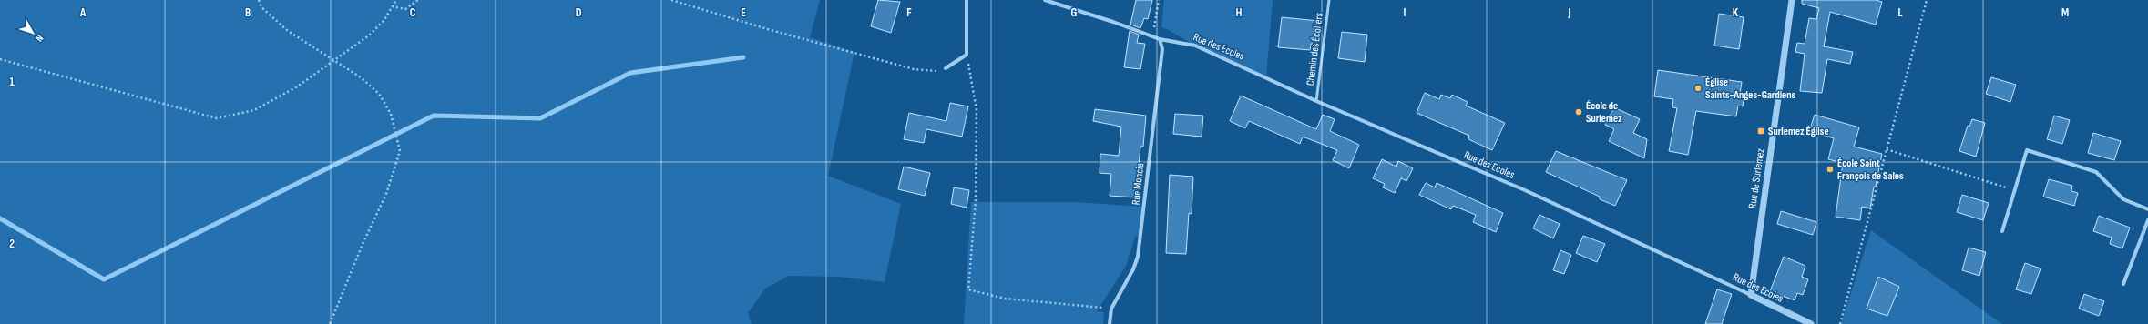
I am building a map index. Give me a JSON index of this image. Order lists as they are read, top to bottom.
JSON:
{
  "streets": {
    "street": ["Rue des Ecoles", "Rue de Surlemez", "Rue Moncia"],
    "lane": ["Chemin des Écoliers"]
  },
  "crossings": [
    ["Rue des Ecoles", "Chemin des Écoliers"],
    ["Rue des Ecoles", "Rue de Surlemez"],
    ["Rue des Ecoles", "Rue Moncia"]
  ],
  "places": {
    "other": ["Église Saints-Anges-Gardiens", "École de Surlemez", "École Saint François de Sales"],
    "transit": ["Surlemez Église"]
  },
  "north": "bottom right",
  "grid": {
    "columns": [
      "A",
      "B",
      "C",
      "D",
      "E",
      "F",
      "G",
      "H",
      "I",
      "J",
      "K",
      "L",
      "M"
    ],
    "rows": ["1", "2"]
  }
}
